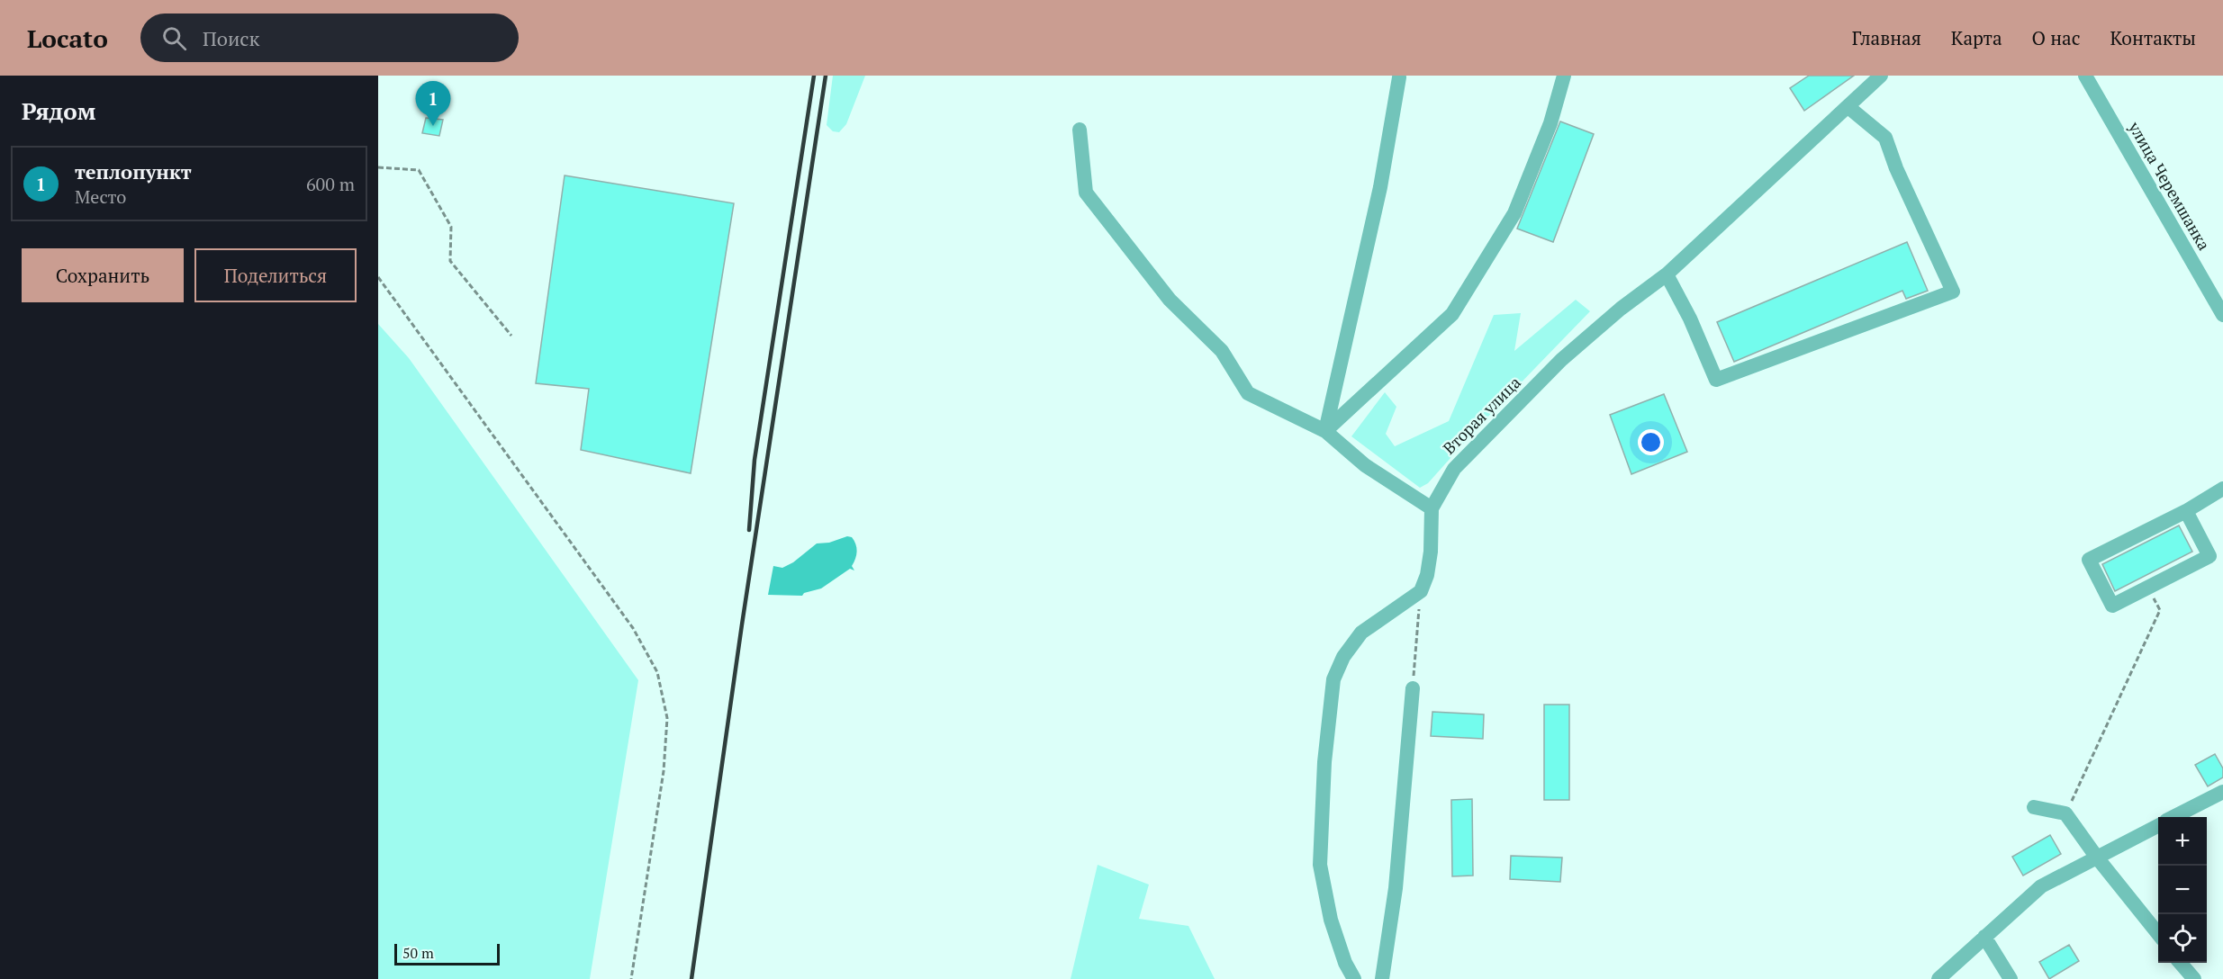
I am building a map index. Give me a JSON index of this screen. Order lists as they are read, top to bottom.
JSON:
{
  "streets": {
    "street": ["улица Черемшанка", "Вторая улица"]
  },
  "scale_bar": "50 m",
  "page": {
    "header": "Locato",
    "search": "Поиск",
    "nav": [
      "Главная",
      "Карта",
      "О нас",
      "Контакты"
    ],
    "heading": "Рядом",
    "pins": "1",
    "list": [
      {
        "mark": "1",
        "name": "теплопункт",
        "note": "Место",
        "value": "600 m"
      }
    ],
    "buttons": ["Сохранить", "Поделиться"],
    "map_buttons": ["+", "−"],
    "scale": "50 m"
  }
}
